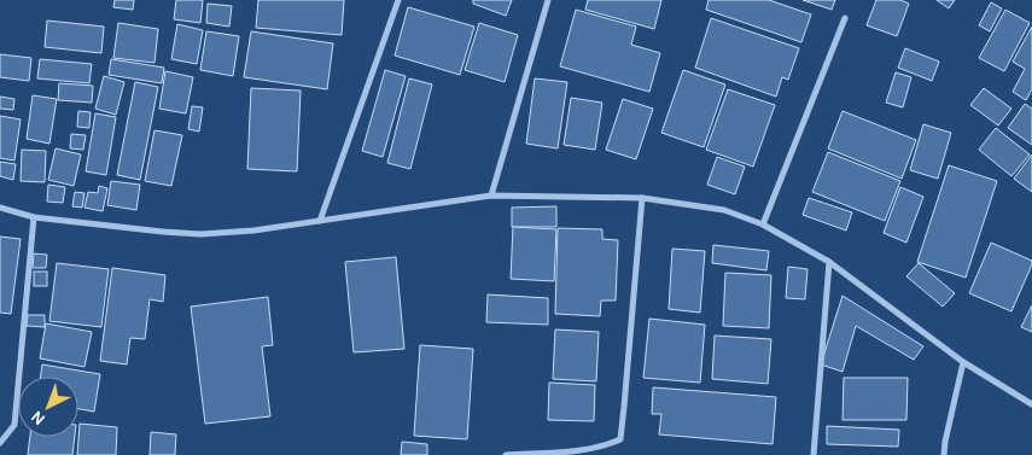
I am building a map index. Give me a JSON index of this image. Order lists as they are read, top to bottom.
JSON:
{
  "north": "bottom left"
}
